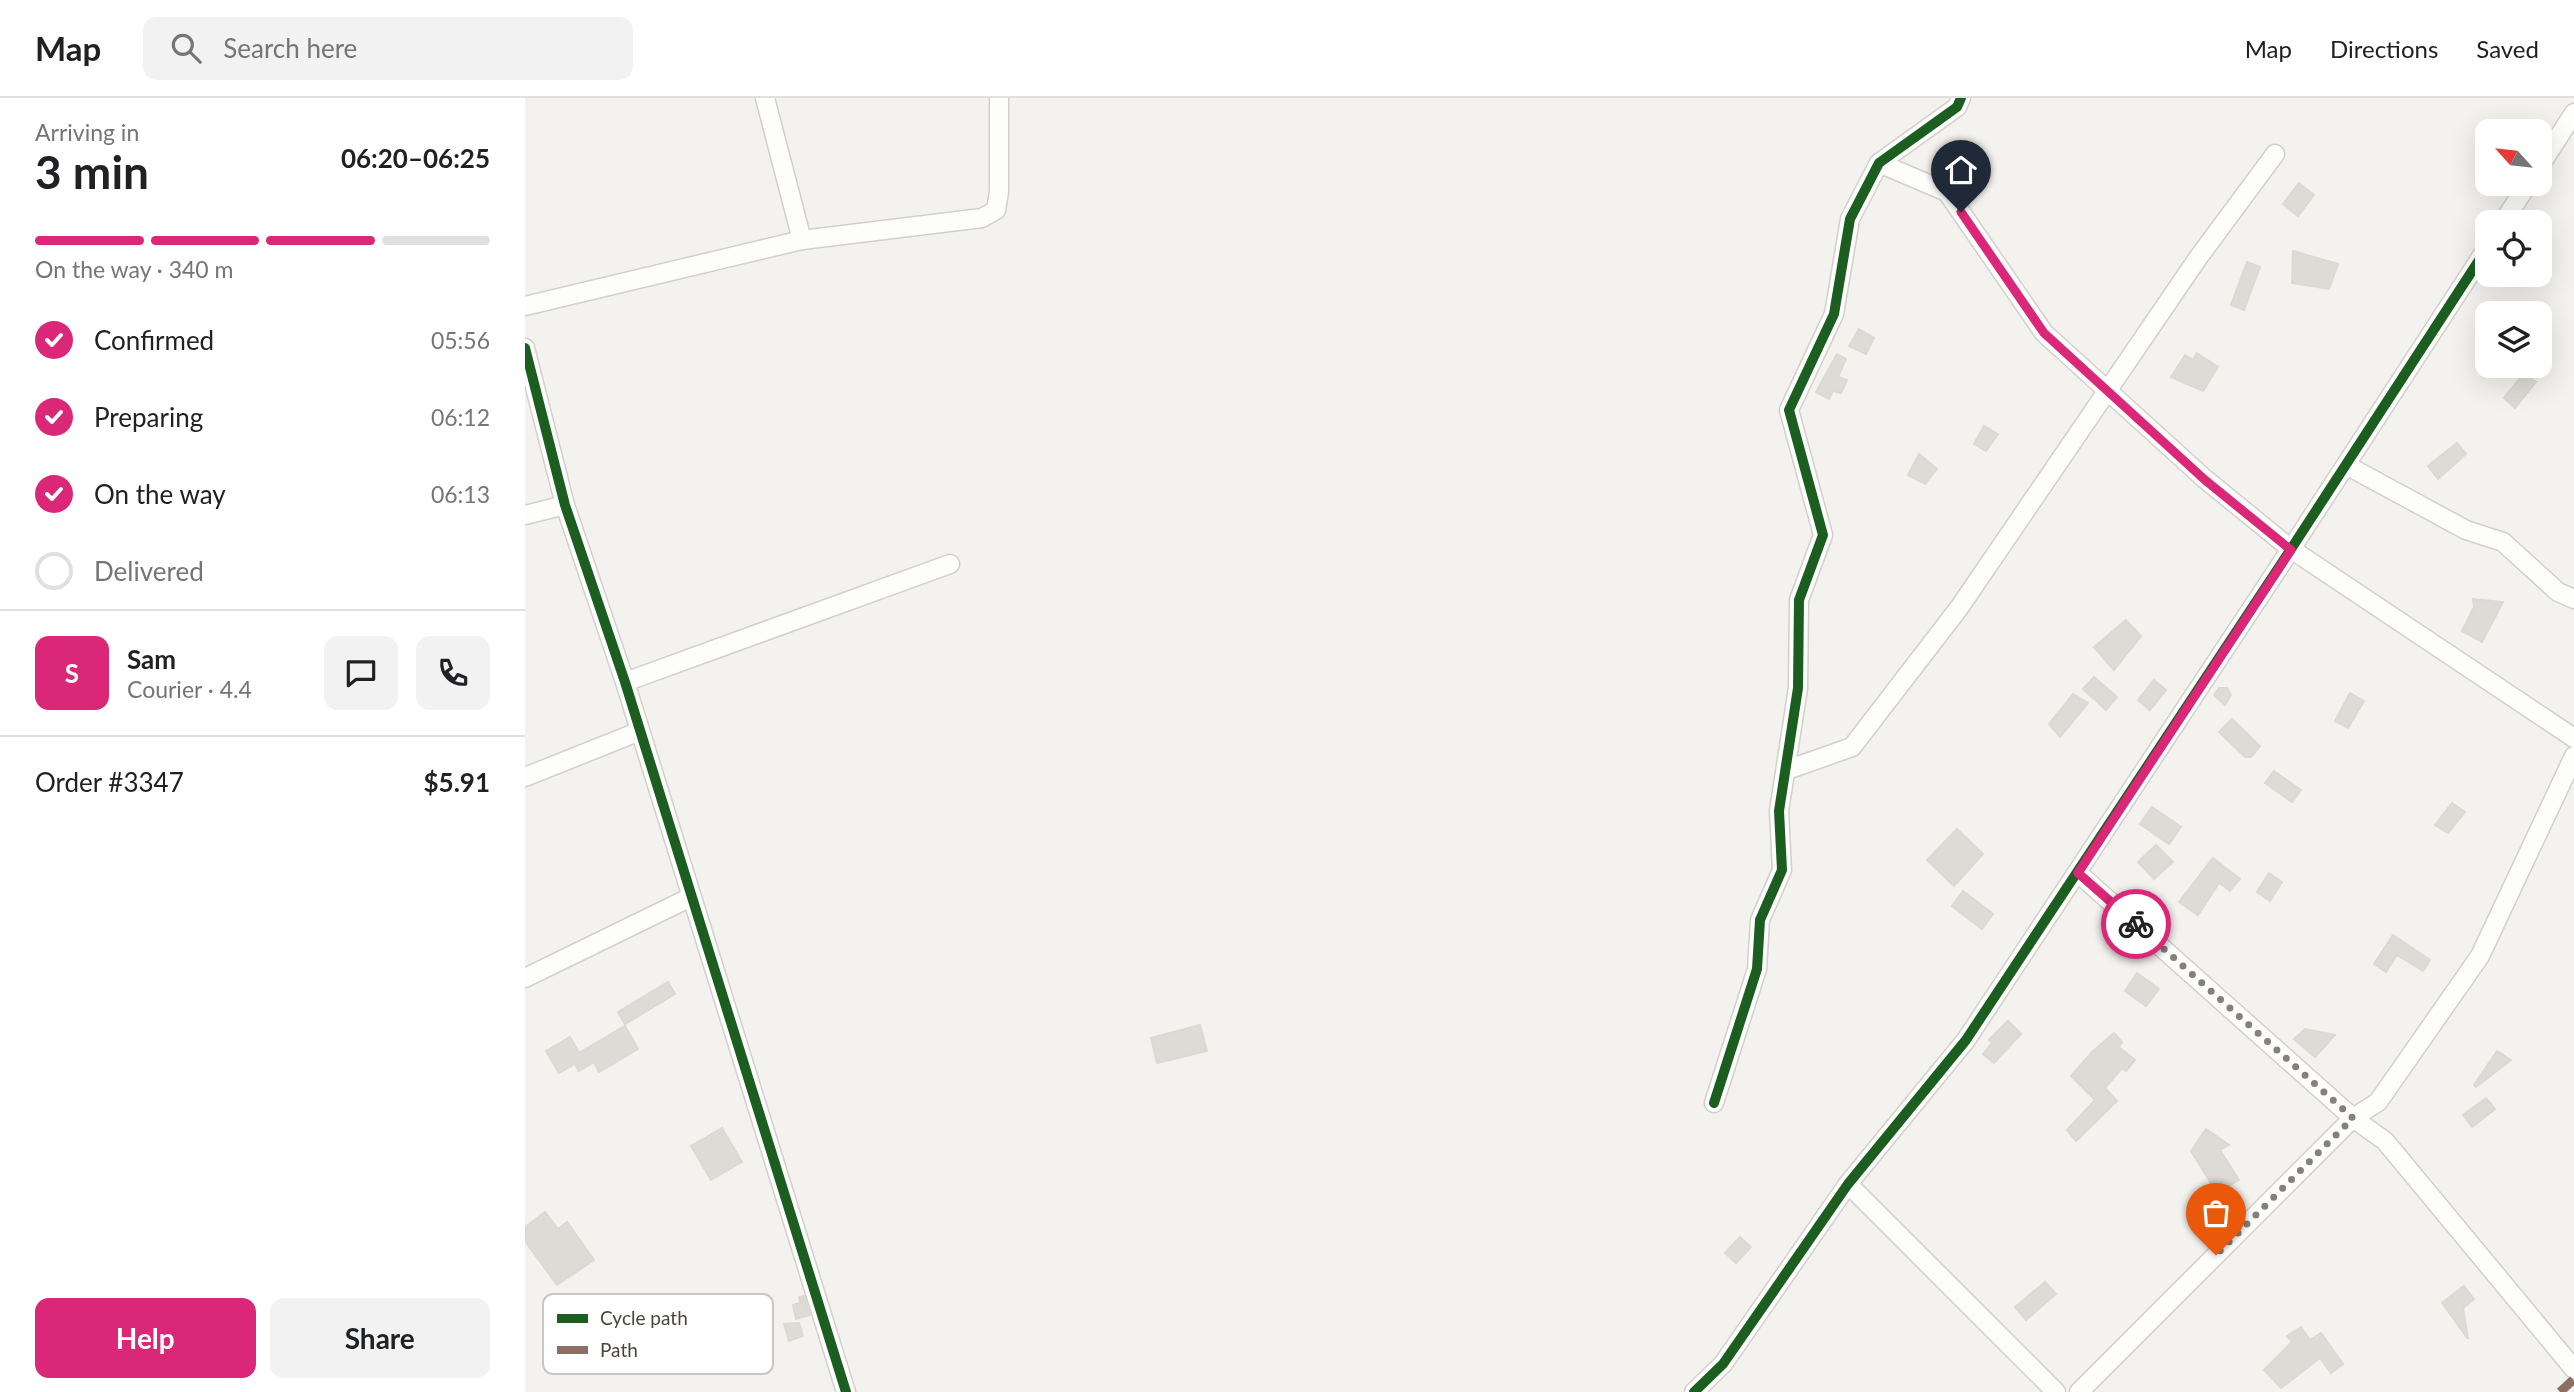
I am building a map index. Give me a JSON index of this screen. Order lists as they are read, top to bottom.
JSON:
{
  "legend": ["Cycle path", "Path"],
  "north": "top left",
  "page": {
    "header": "Map",
    "search": "Search here",
    "nav": ["Map", "Directions", "Saved"],
    "heading": ["3 min", "Arriving in", "06:20–06:25"],
    "panel": [
      "Sam",
      "Courier · 4.4",
      "Order #3347",
      "$5.91"
    ],
    "bar": "On the way · 340 m",
    "list": [
      ["Confirmed", "05:56"],
      ["Preparing", "06:12"],
      ["On the way", "06:13"],
      "Delivered"
    ],
    "round": "S",
    "buttons": ["Help", "Share"]
  }
}
